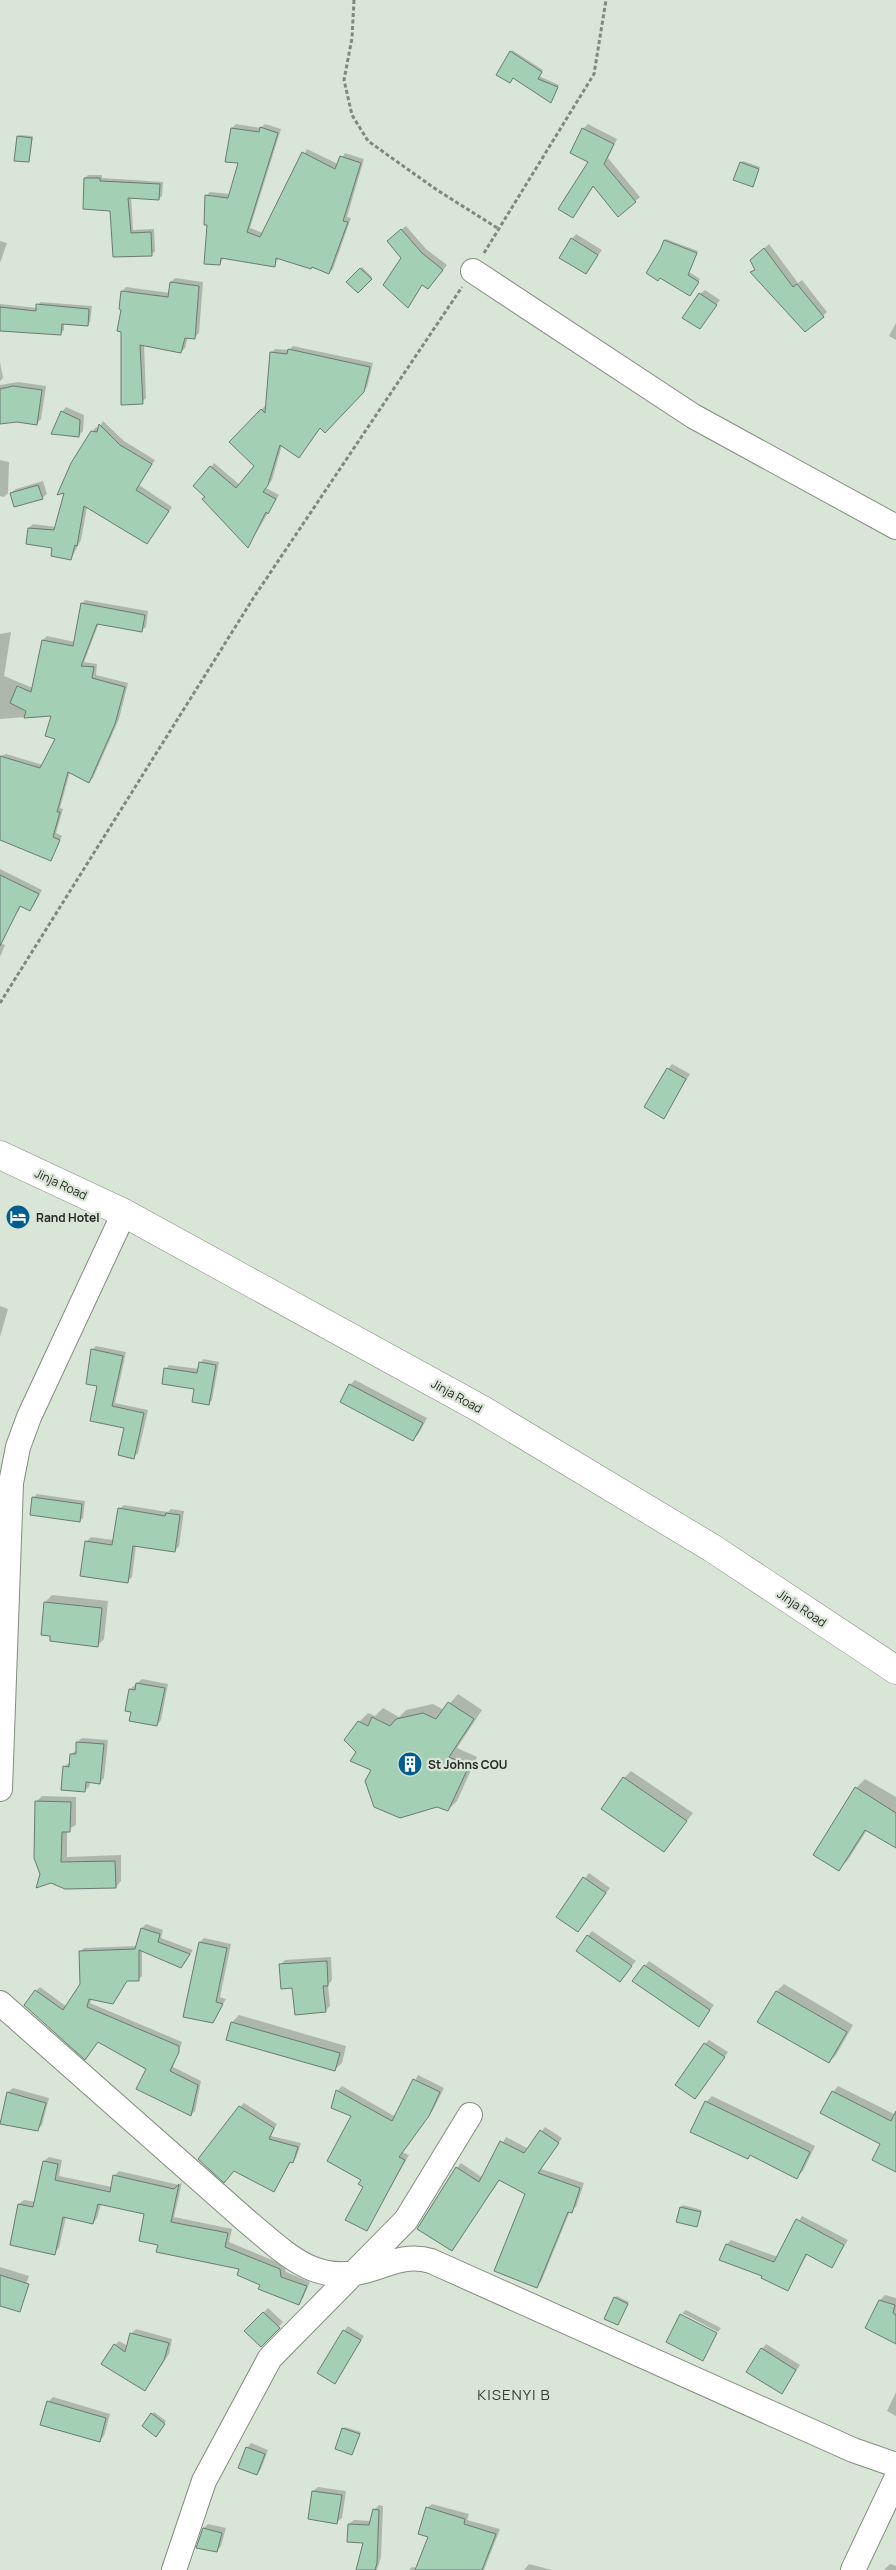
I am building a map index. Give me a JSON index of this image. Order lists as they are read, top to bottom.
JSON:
{
  "streets": {
    "main road": ["Jinja Road"]
  },
  "districts": ["KISENYI B"],
  "places": {
    "hotel": ["Rand Hotel"],
    "building": ["St Johns COU"]
  }
}
